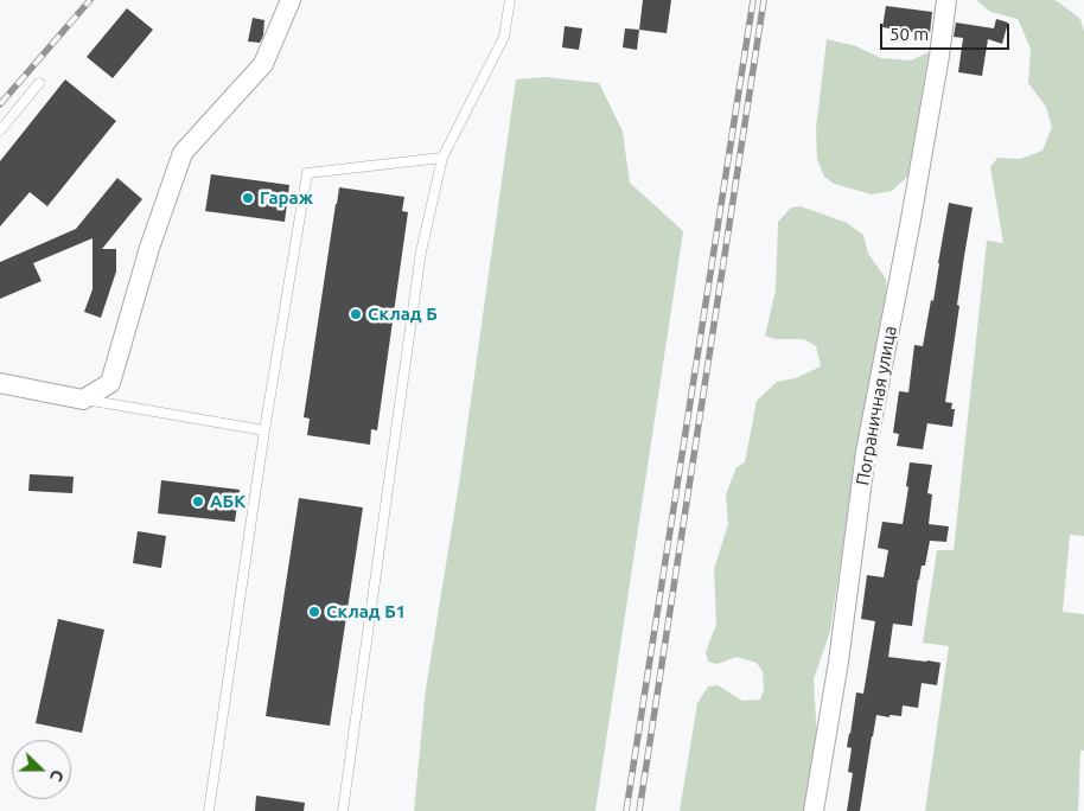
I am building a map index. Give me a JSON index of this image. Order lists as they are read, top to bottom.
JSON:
{
  "streets": {
    "street": ["Пограничная улица"]
  },
  "places": [
    "Гараж",
    "Склад Б",
    "АБК",
    "Склад Б1"
  ],
  "scale_bar": "50 m",
  "north": "right"
}
